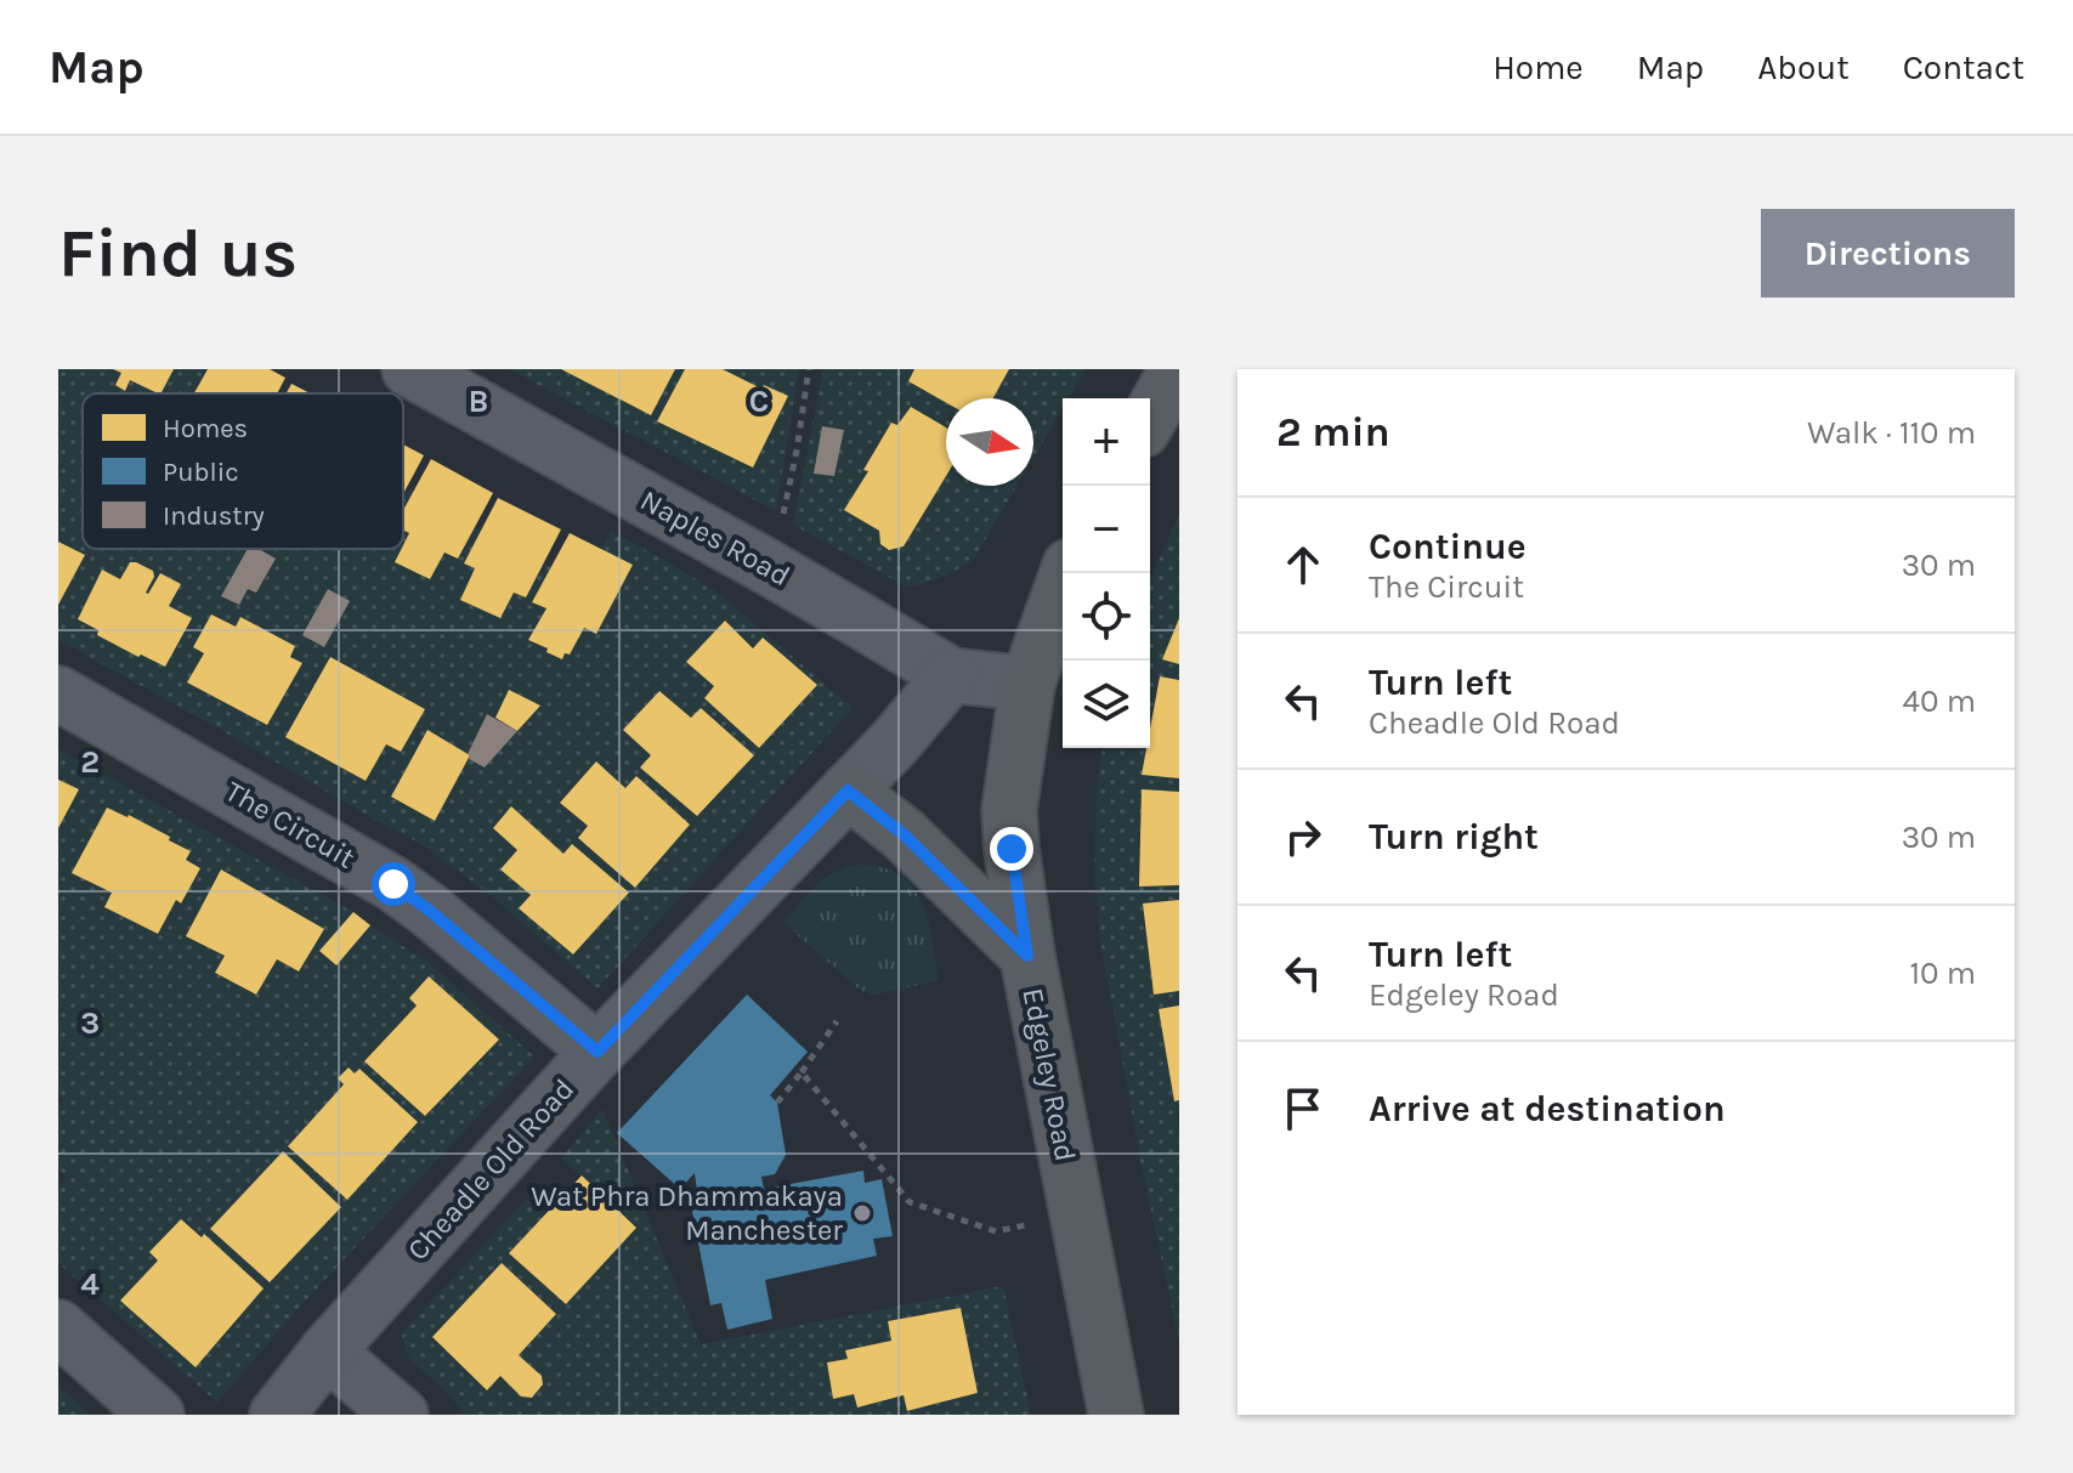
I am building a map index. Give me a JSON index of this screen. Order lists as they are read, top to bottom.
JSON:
{
  "streets": {
    "main road": ["Edgeley Road"],
    "street": ["Naples Road", "The Circuit", "Cheadle Old Road"]
  },
  "crossings": [
    ["Naples Road", "Edgeley Road"],
    ["Naples Road", "Cheadle Old Road"],
    ["The Circuit", "Cheadle Old Road"]
  ],
  "places": ["Wat Phra Dhammakaya Manchester"],
  "legend": ["Homes", "Public", "Industry"],
  "north": "right",
  "page": {
    "header": "Map",
    "nav": [
      "Home",
      "Map",
      "About",
      "Contact"
    ],
    "buttons": "Directions",
    "title": "Find us",
    "heading": ["2 min", "Walk · 110 m"],
    "map_buttons": ["+", "−"],
    "list": [
      ["Continue", "The Circuit", "30 m"],
      ["Turn left", "Cheadle Old Road", "40 m"],
      ["Turn right", "30 m"],
      ["Turn left", "Edgeley Road", "10 m"],
      "Arrive at destination"
    ]
  },
  "grid": {
    "columns": ["B", "C"],
    "rows": ["2", "3", "4"]
  }
}
